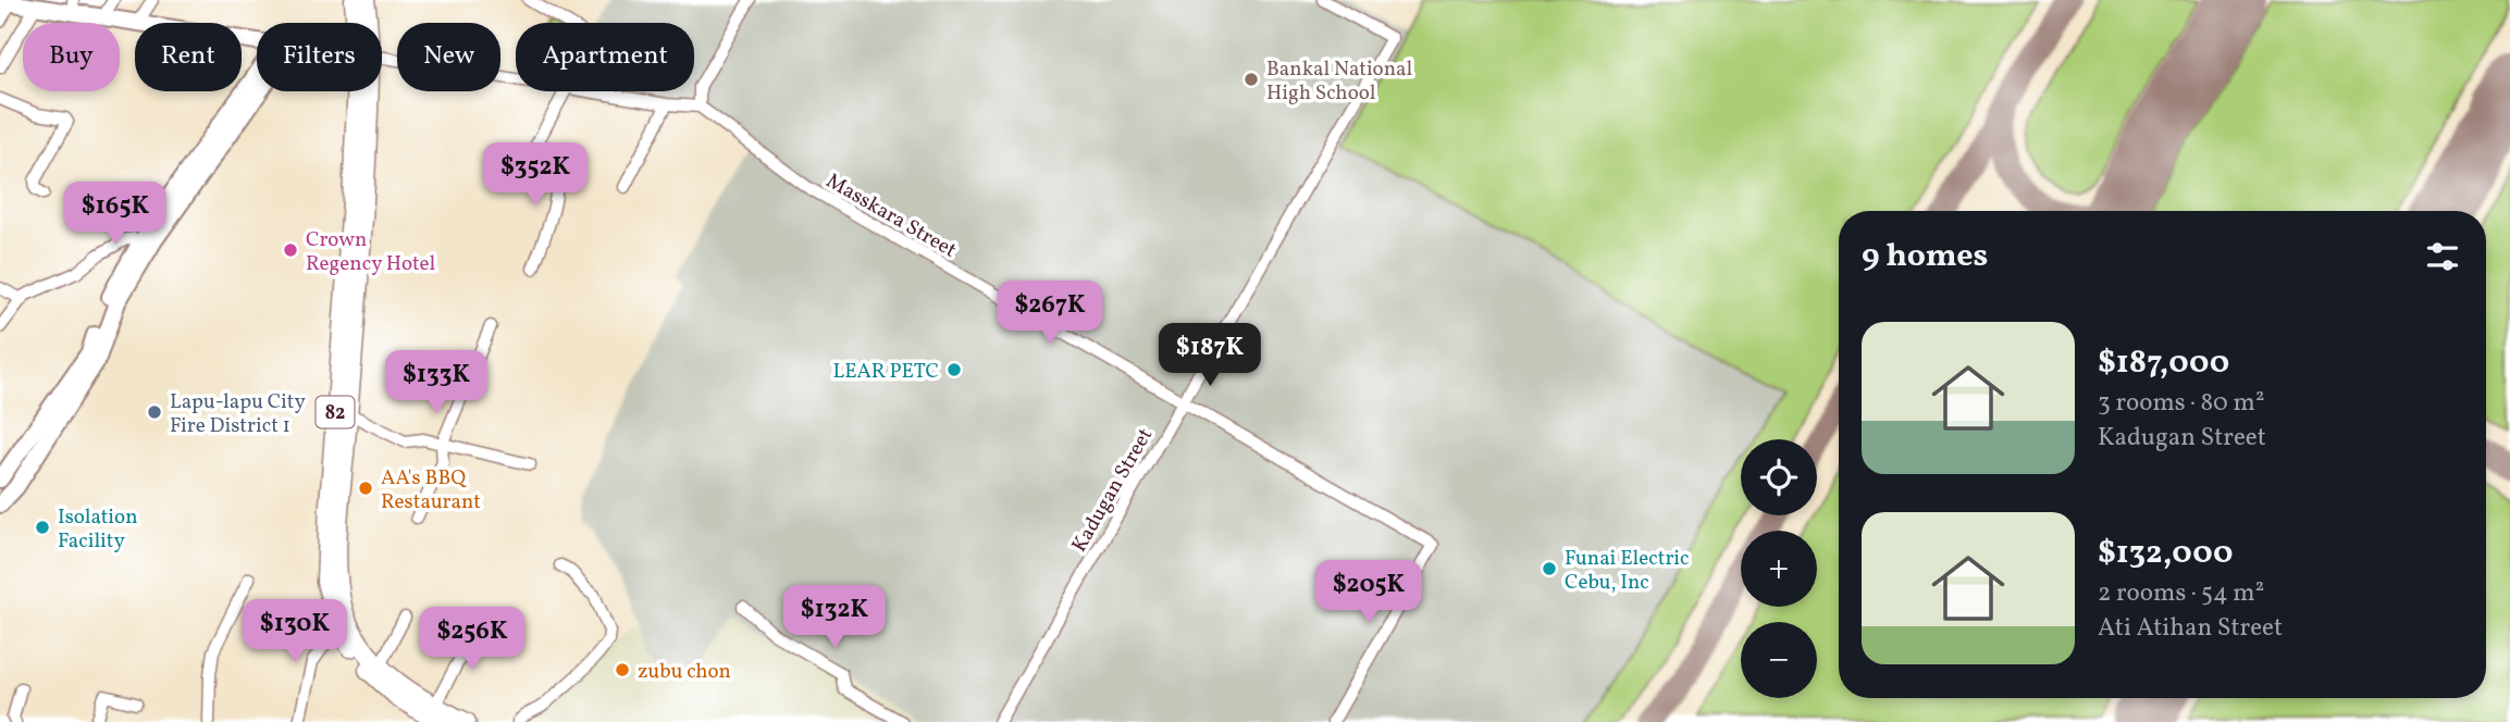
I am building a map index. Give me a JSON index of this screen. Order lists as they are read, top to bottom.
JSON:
{
  "streets": {
    "main road": ["82"],
    "street": ["Masskara Street", "Kadugan Street"]
  },
  "crossings": [
    ["Masskara Street", "Kadugan Street"]
  ],
  "places": [
    "Bankal National High School",
    "Crown Regency Hotel",
    "LEAR PETC",
    "Lapu-lapu City Fire District 1",
    "AA's BBQ Restaurant",
    "Isolation Facility",
    "Funai Electric Cebu, Inc",
    "zubu chon"
  ],
  "page": {
    "chip": [
      "Buy",
      "Rent",
      "Filters",
      "New",
      "Apartment"
    ],
    "price": [
      "$352K",
      "$165K",
      "$267K",
      "$187K",
      "$133K",
      "$205K",
      "$132K",
      "$130K",
      "$256K"
    ],
    "heading": "9 homes",
    "list": [
      {
        "name": "$187,000",
        "note": "3 rooms · 80 m² · Kadugan Street"
      },
      {
        "name": "$132,000",
        "note": "2 rooms · 54 m² · Ati Atihan Street"
      }
    ],
    "map_buttons": ["+", "−"]
  }
}
